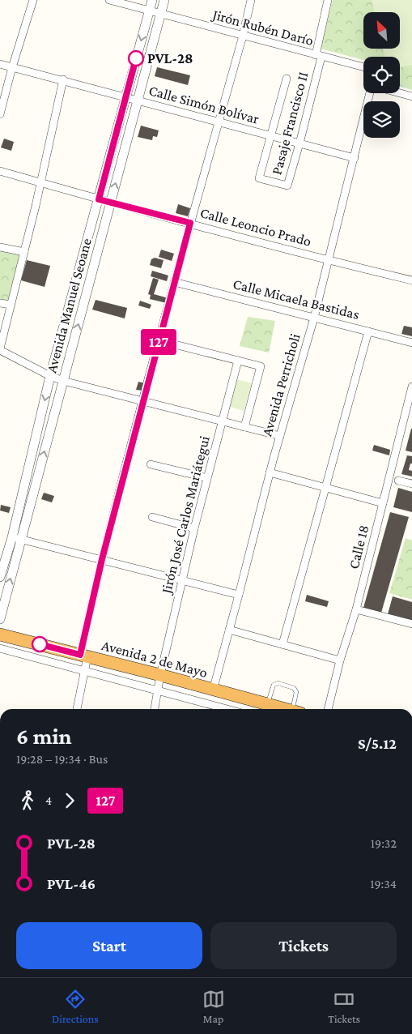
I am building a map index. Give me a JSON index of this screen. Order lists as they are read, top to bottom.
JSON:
{
  "streets": {
    "highway": ["Avenida 2 de Mayo"],
    "street": [
      "Jirón Rubén Darío",
      "Calle Simón Bolívar",
      "Pasaje Francisco II",
      "Calle Leoncio Prado",
      "Calle Micaela Bastidas",
      "Avenida Manuel Seoane",
      "Avenida Perricholi",
      "Jirón José Carlos Mariátegui",
      "Calle 18"
    ]
  },
  "crossings": [
    ["Jirón Rubén Darío", "Pasaje Francisco II"],
    ["Jirón Rubén Darío", "Avenida Manuel Seoane"],
    ["Calle Simón Bolívar", "Pasaje Francisco II"],
    ["Calle Simón Bolívar", "Avenida Manuel Seoane"],
    ["Calle Simón Bolívar", "Avenida Perricholi"],
    ["Calle Leoncio Prado", "Avenida Manuel Seoane"],
    ["Calle Leoncio Prado", "Avenida Perricholi"],
    ["Calle Micaela Bastidas", "Avenida Perricholi"],
    ["Avenida Perricholi", "Avenida 2 de Mayo"],
    ["Jirón José Carlos Mariátegui", "Avenida 2 de Mayo"]
  ],
  "places": ["PVL-28"],
  "lines": ["bus line 127"],
  "north": "top left",
  "page": {
    "on_map": "127",
    "heading": ["6 min", "19:28 – 19:34 · Bus", "S/5.12"],
    "legs": ["4", "127"],
    "list": [
      {
        "name": "PVL-28",
        "value": "19:32"
      },
      {
        "name": "PVL-46",
        "value": "19:34"
      }
    ],
    "buttons": ["Start", "Tickets"],
    "tabs": ["Directions", "Map", "Tickets"]
  }
}
